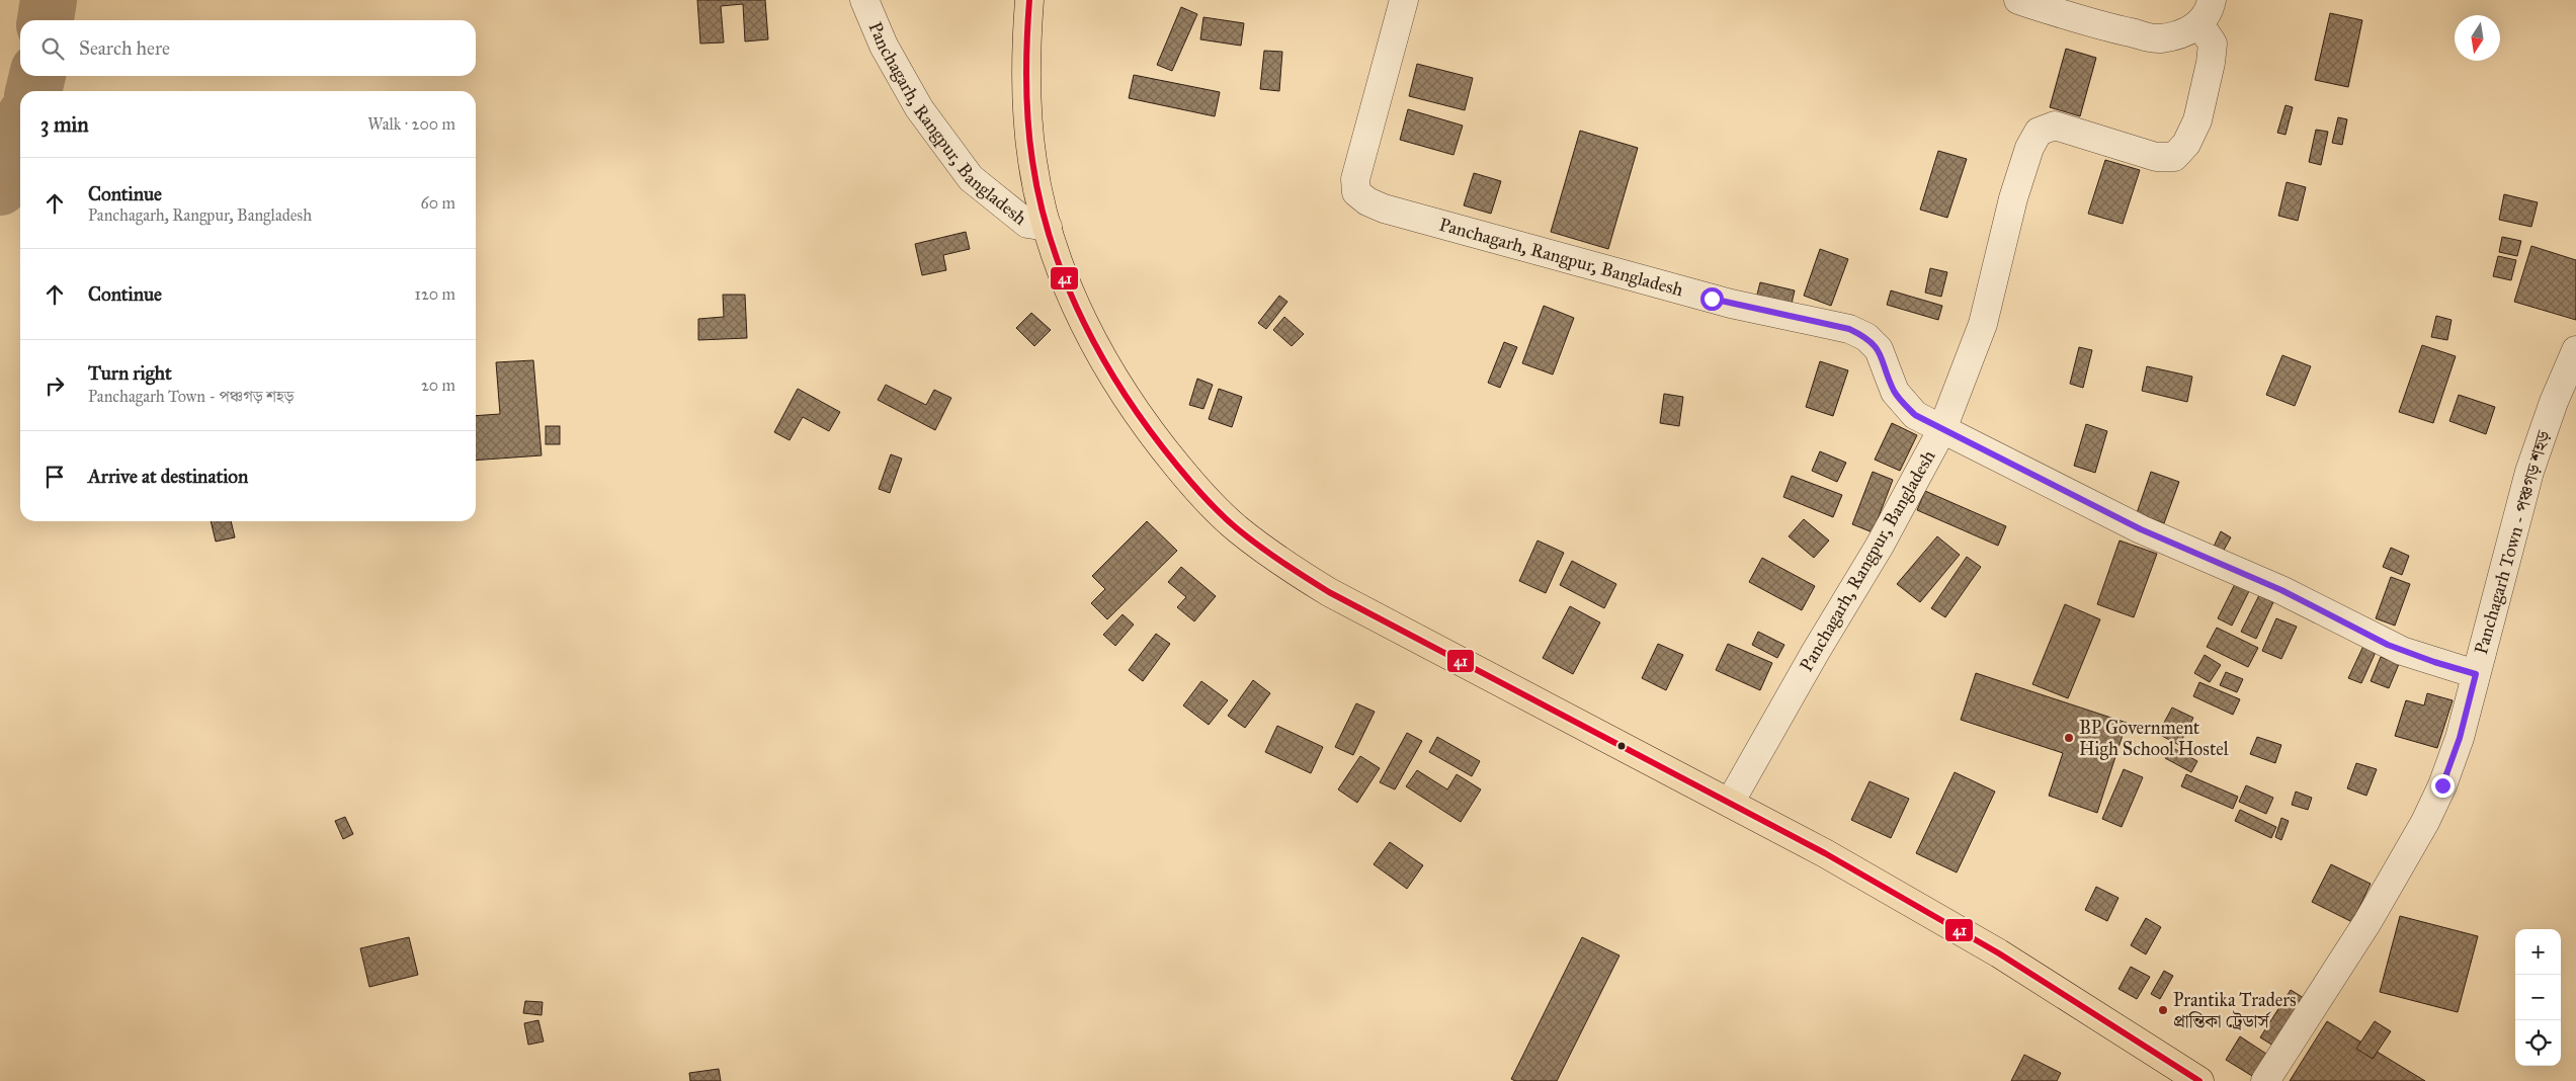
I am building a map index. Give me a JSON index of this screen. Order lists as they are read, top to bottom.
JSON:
{
  "streets": {
    "street": ["Panchagarh, Rangpur, Bangladesh", "Panchagarh Town - পঞ্চগড় শহড়"]
  },
  "places": ["BP Government High School Hostel", "Prantika Traders প্রান্তিকা ট্রেডার্স"],
  "lines": ["transit line 41"],
  "north": "bottom",
  "page": {
    "search": "Search here",
    "heading": ["3 min", "Walk · 200 m"],
    "list": [
      ["Continue", "Panchagarh, Rangpur, Bangladesh", "60 m"],
      ["Continue", "120 m"],
      ["Turn right", "Panchagarh Town - পঞ্চগড় শহড়", "20 m"],
      "Arrive at destination"
    ],
    "map_buttons": ["+", "−"]
  }
}
